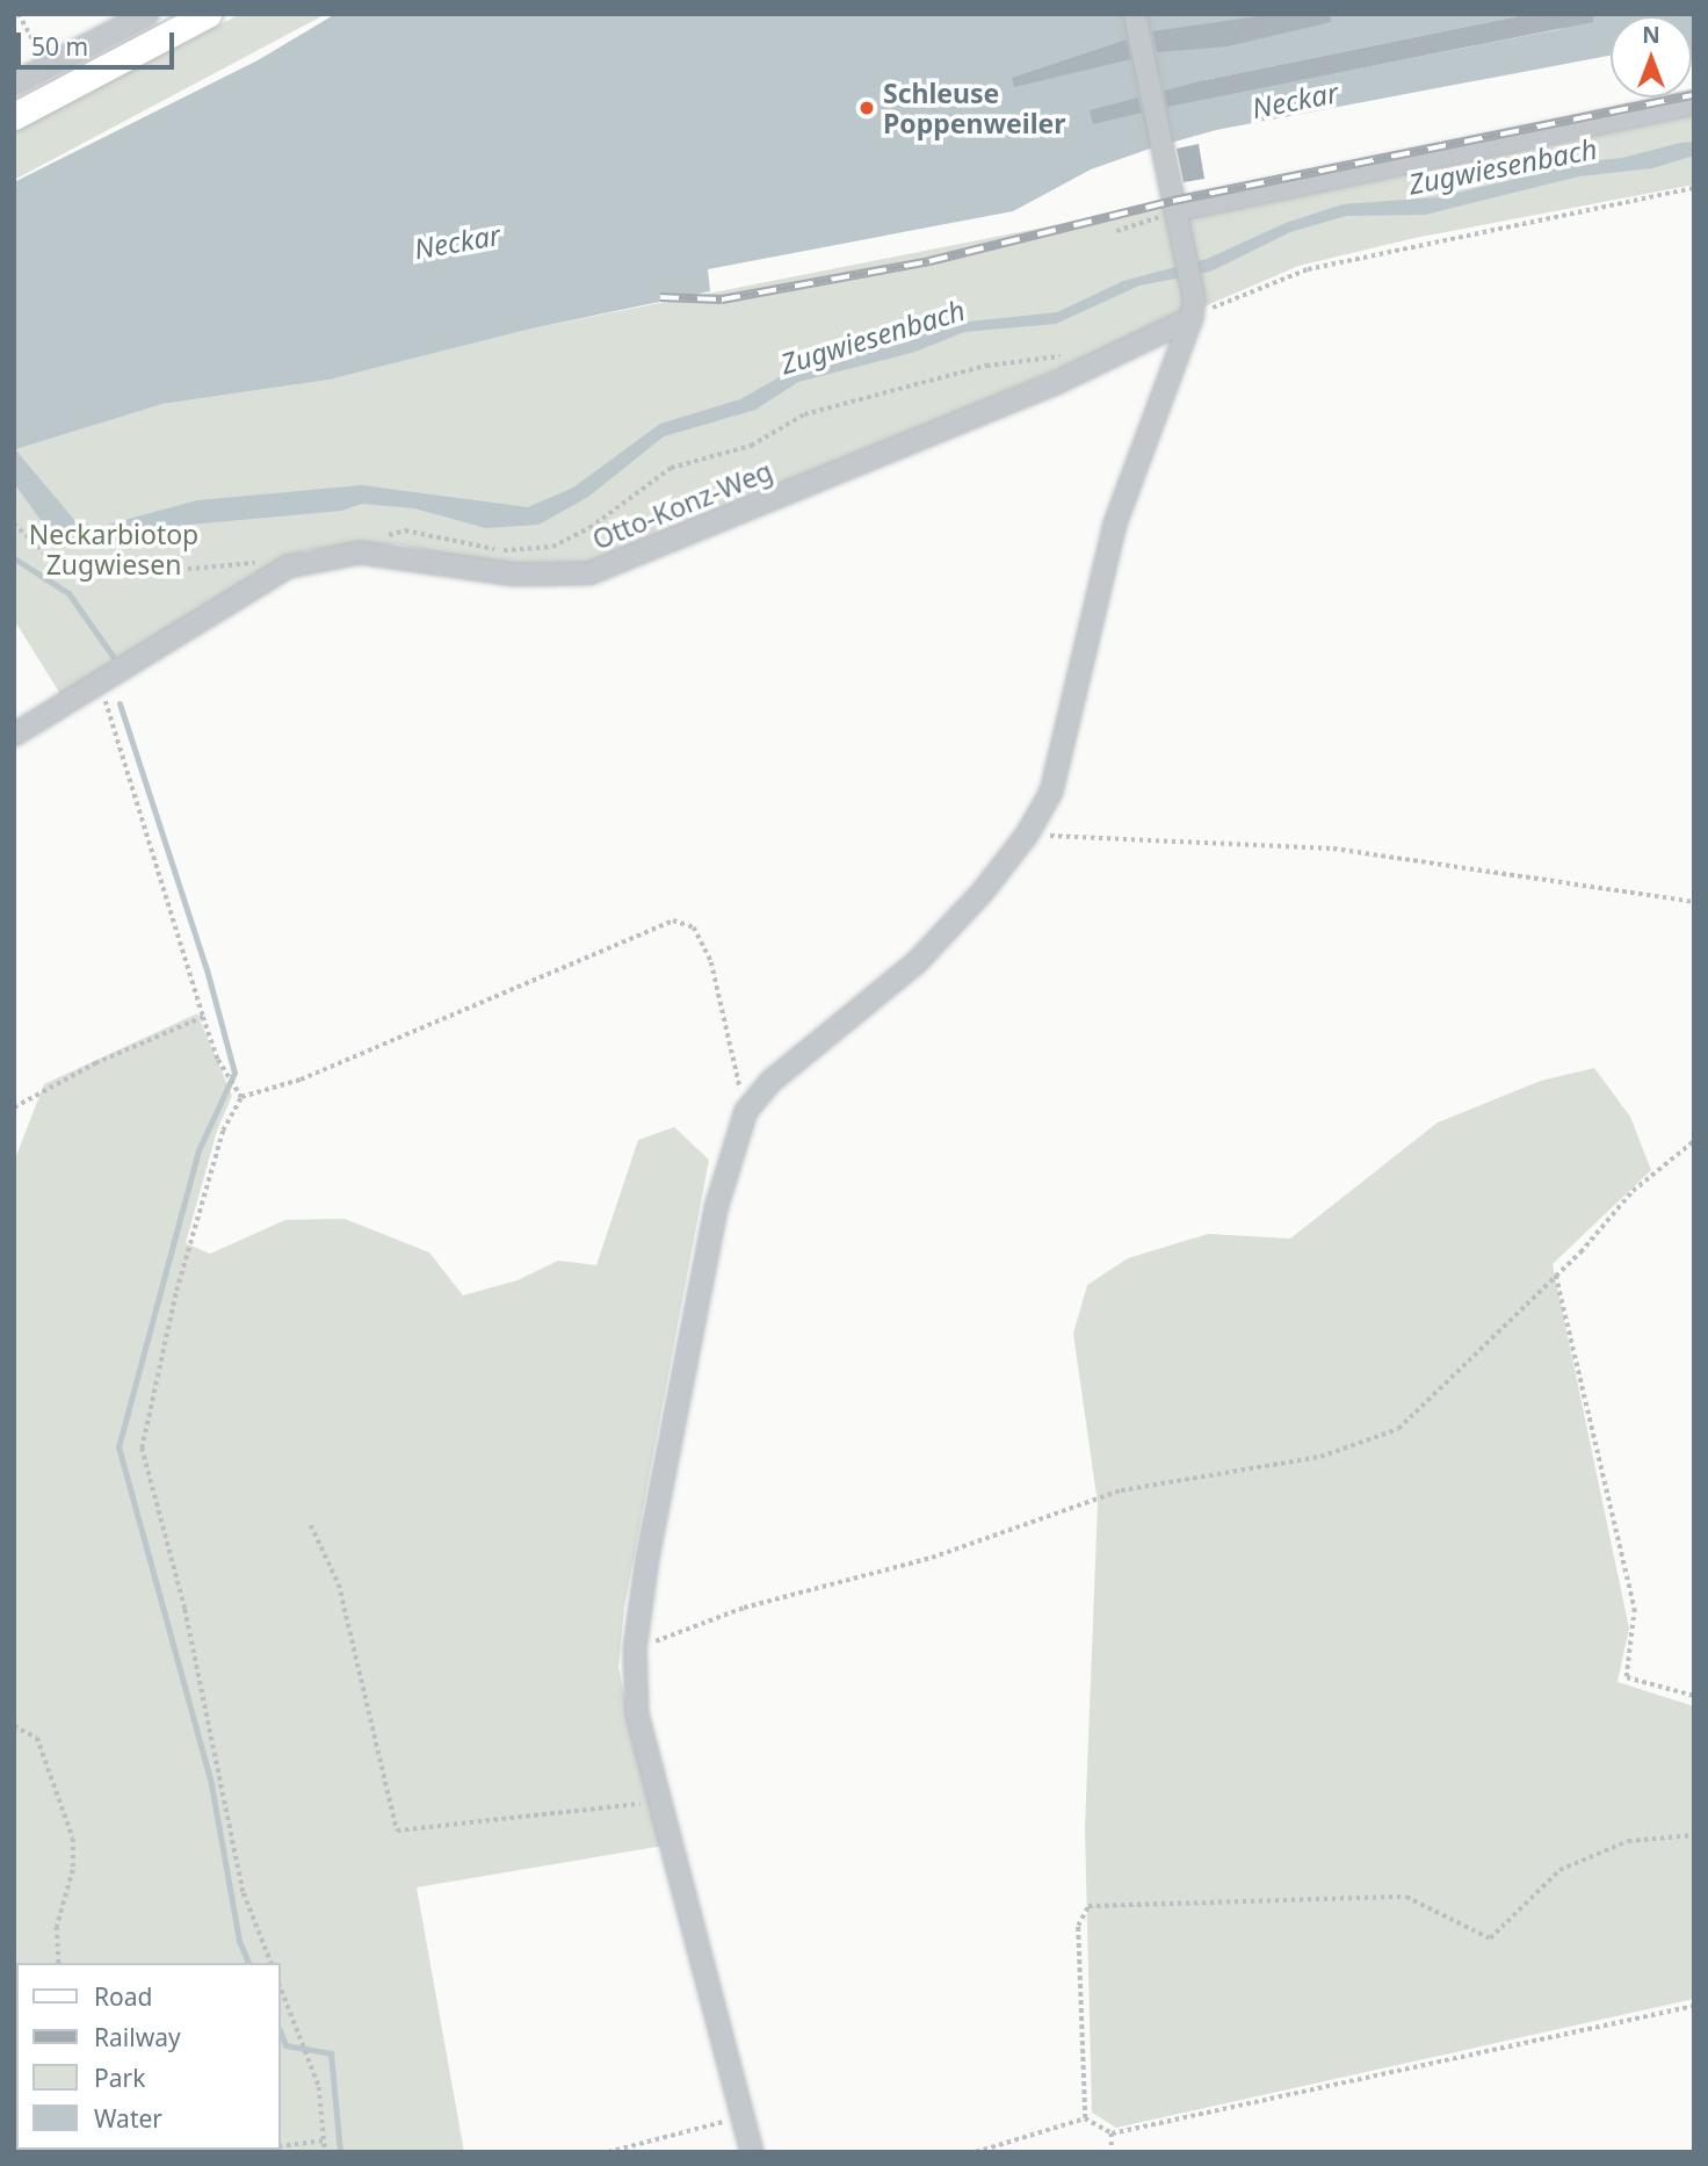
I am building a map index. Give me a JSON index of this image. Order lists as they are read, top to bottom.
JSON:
{
  "streets": {
    "lane": ["Otto-Konz-Weg"]
  },
  "water": ["Neckar", "Zugwiesenbach"],
  "parks": ["Neckarbiotop Zugwiesen"],
  "places": ["Schleuse Poppenweiler"],
  "legend": [
    "Road",
    "Railway",
    "Park",
    "Water"
  ],
  "scale_bar": "50 m",
  "north": "top"
}
